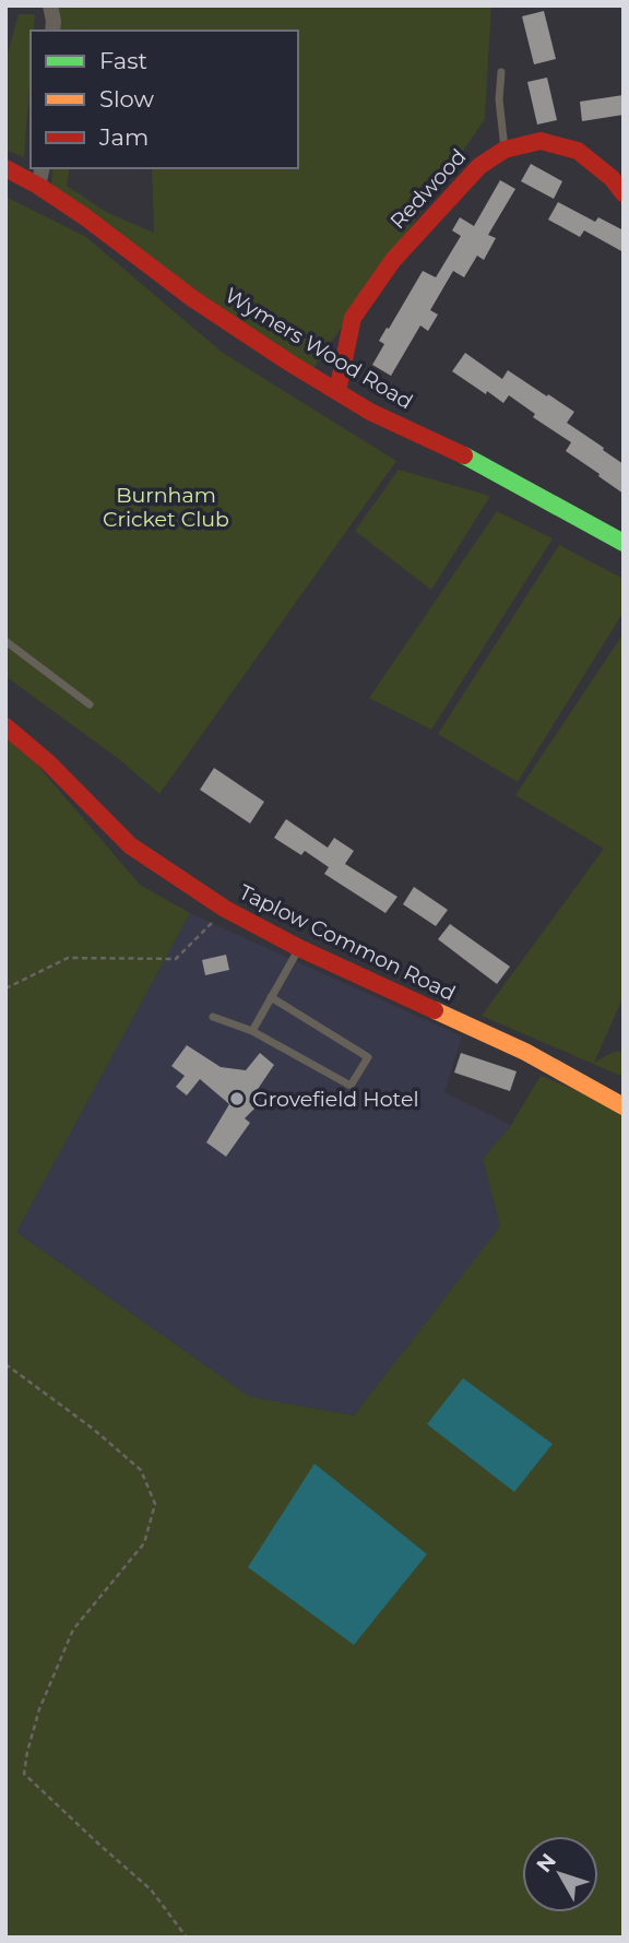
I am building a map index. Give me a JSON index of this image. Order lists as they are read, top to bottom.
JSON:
{
  "streets": {
    "street": ["Redwood", "Wymers Wood Road", "Taplow Common Road"]
  },
  "crossings": [
    ["Redwood", "Wymers Wood Road"]
  ],
  "parks": ["Burnham Cricket Club"],
  "places": ["Grovefield Hotel"],
  "legend": ["Fast", "Slow", "Jam"],
  "north": "top left"
}
